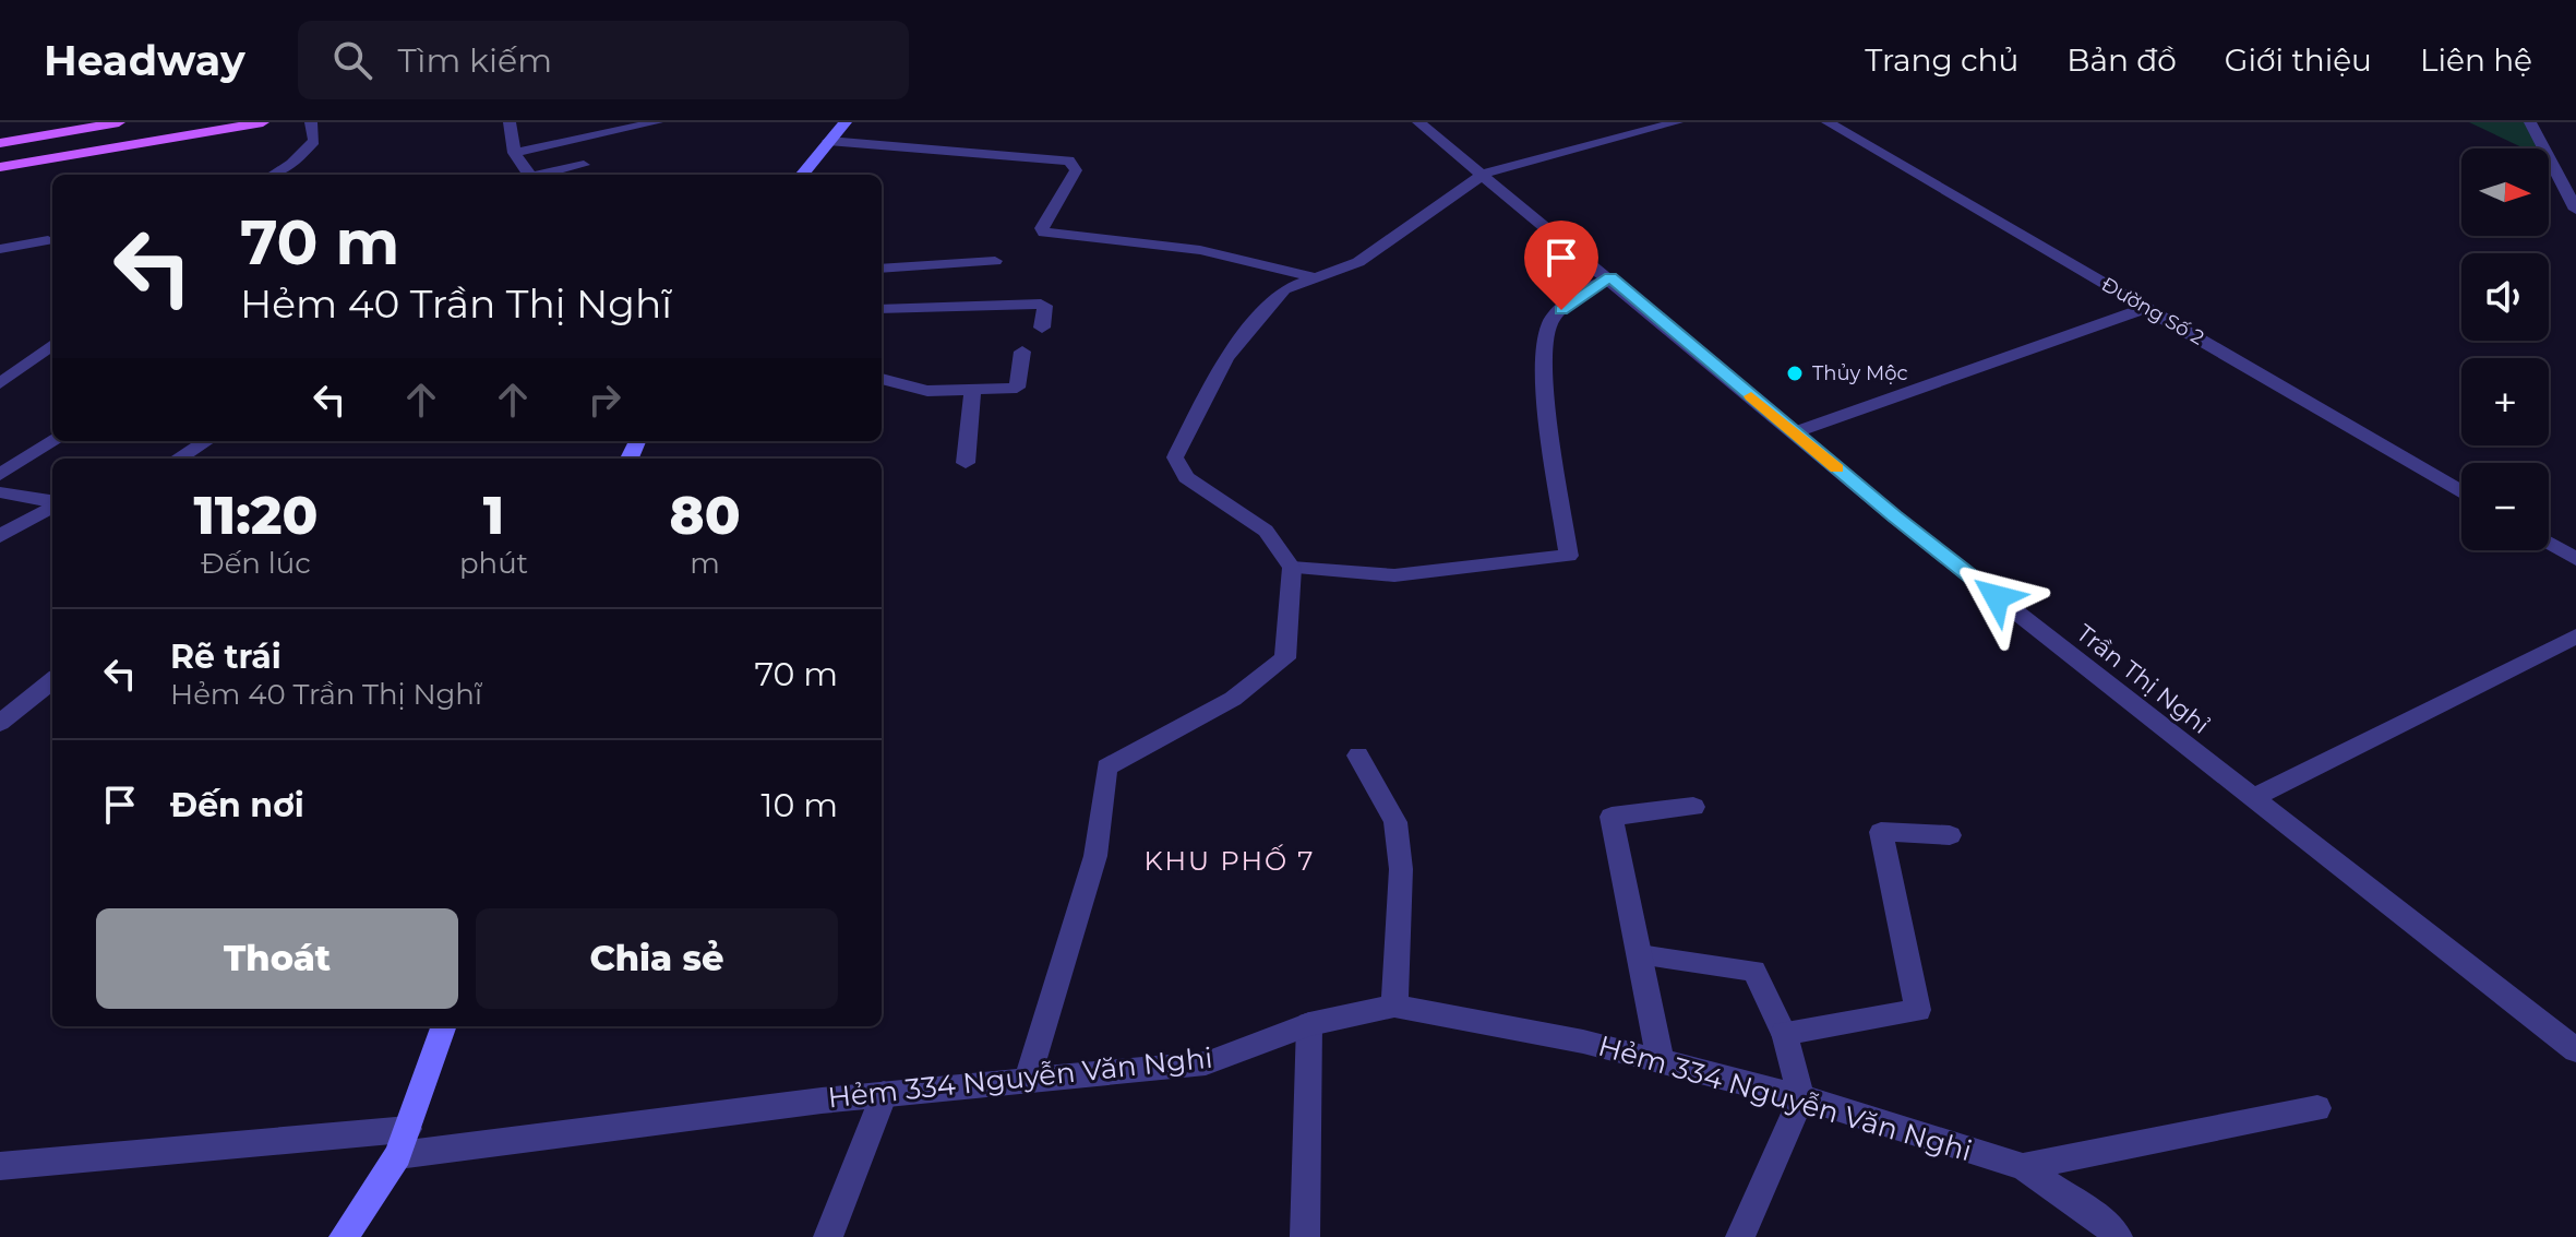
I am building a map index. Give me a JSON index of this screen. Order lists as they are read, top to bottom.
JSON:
{
  "streets": {
    "street": ["Đường Số 2", "Trần Thị Nghỉ", "Hẻm 334 Nguyễn Văn Nghi"]
  },
  "districts": ["KHU PHỐ 7"],
  "places": ["Thủy Mộc"],
  "north": "right",
  "page": {
    "header": "Headway",
    "search": "Tìm kiếm",
    "nav": [
      "Trang chủ",
      "Bản đồ",
      "Giới thiệu",
      "Liên hệ"
    ],
    "map_buttons": ["+", "−"],
    "turn": ["70 m", "Hẻm 40 Trần Thị Nghĩ"],
    "eta": [
      "11:20",
      "Đến lúc",
      "1",
      "phút",
      "80",
      "m"
    ],
    "list": [
      {
        "name": "Rẽ trái",
        "note": "Hẻm 40 Trần Thị Nghĩ",
        "value": "70 m"
      },
      {
        "name": "Đến nơi",
        "value": "10 m"
      }
    ],
    "buttons": ["Thoát", "Chia sẻ"]
  }
}
